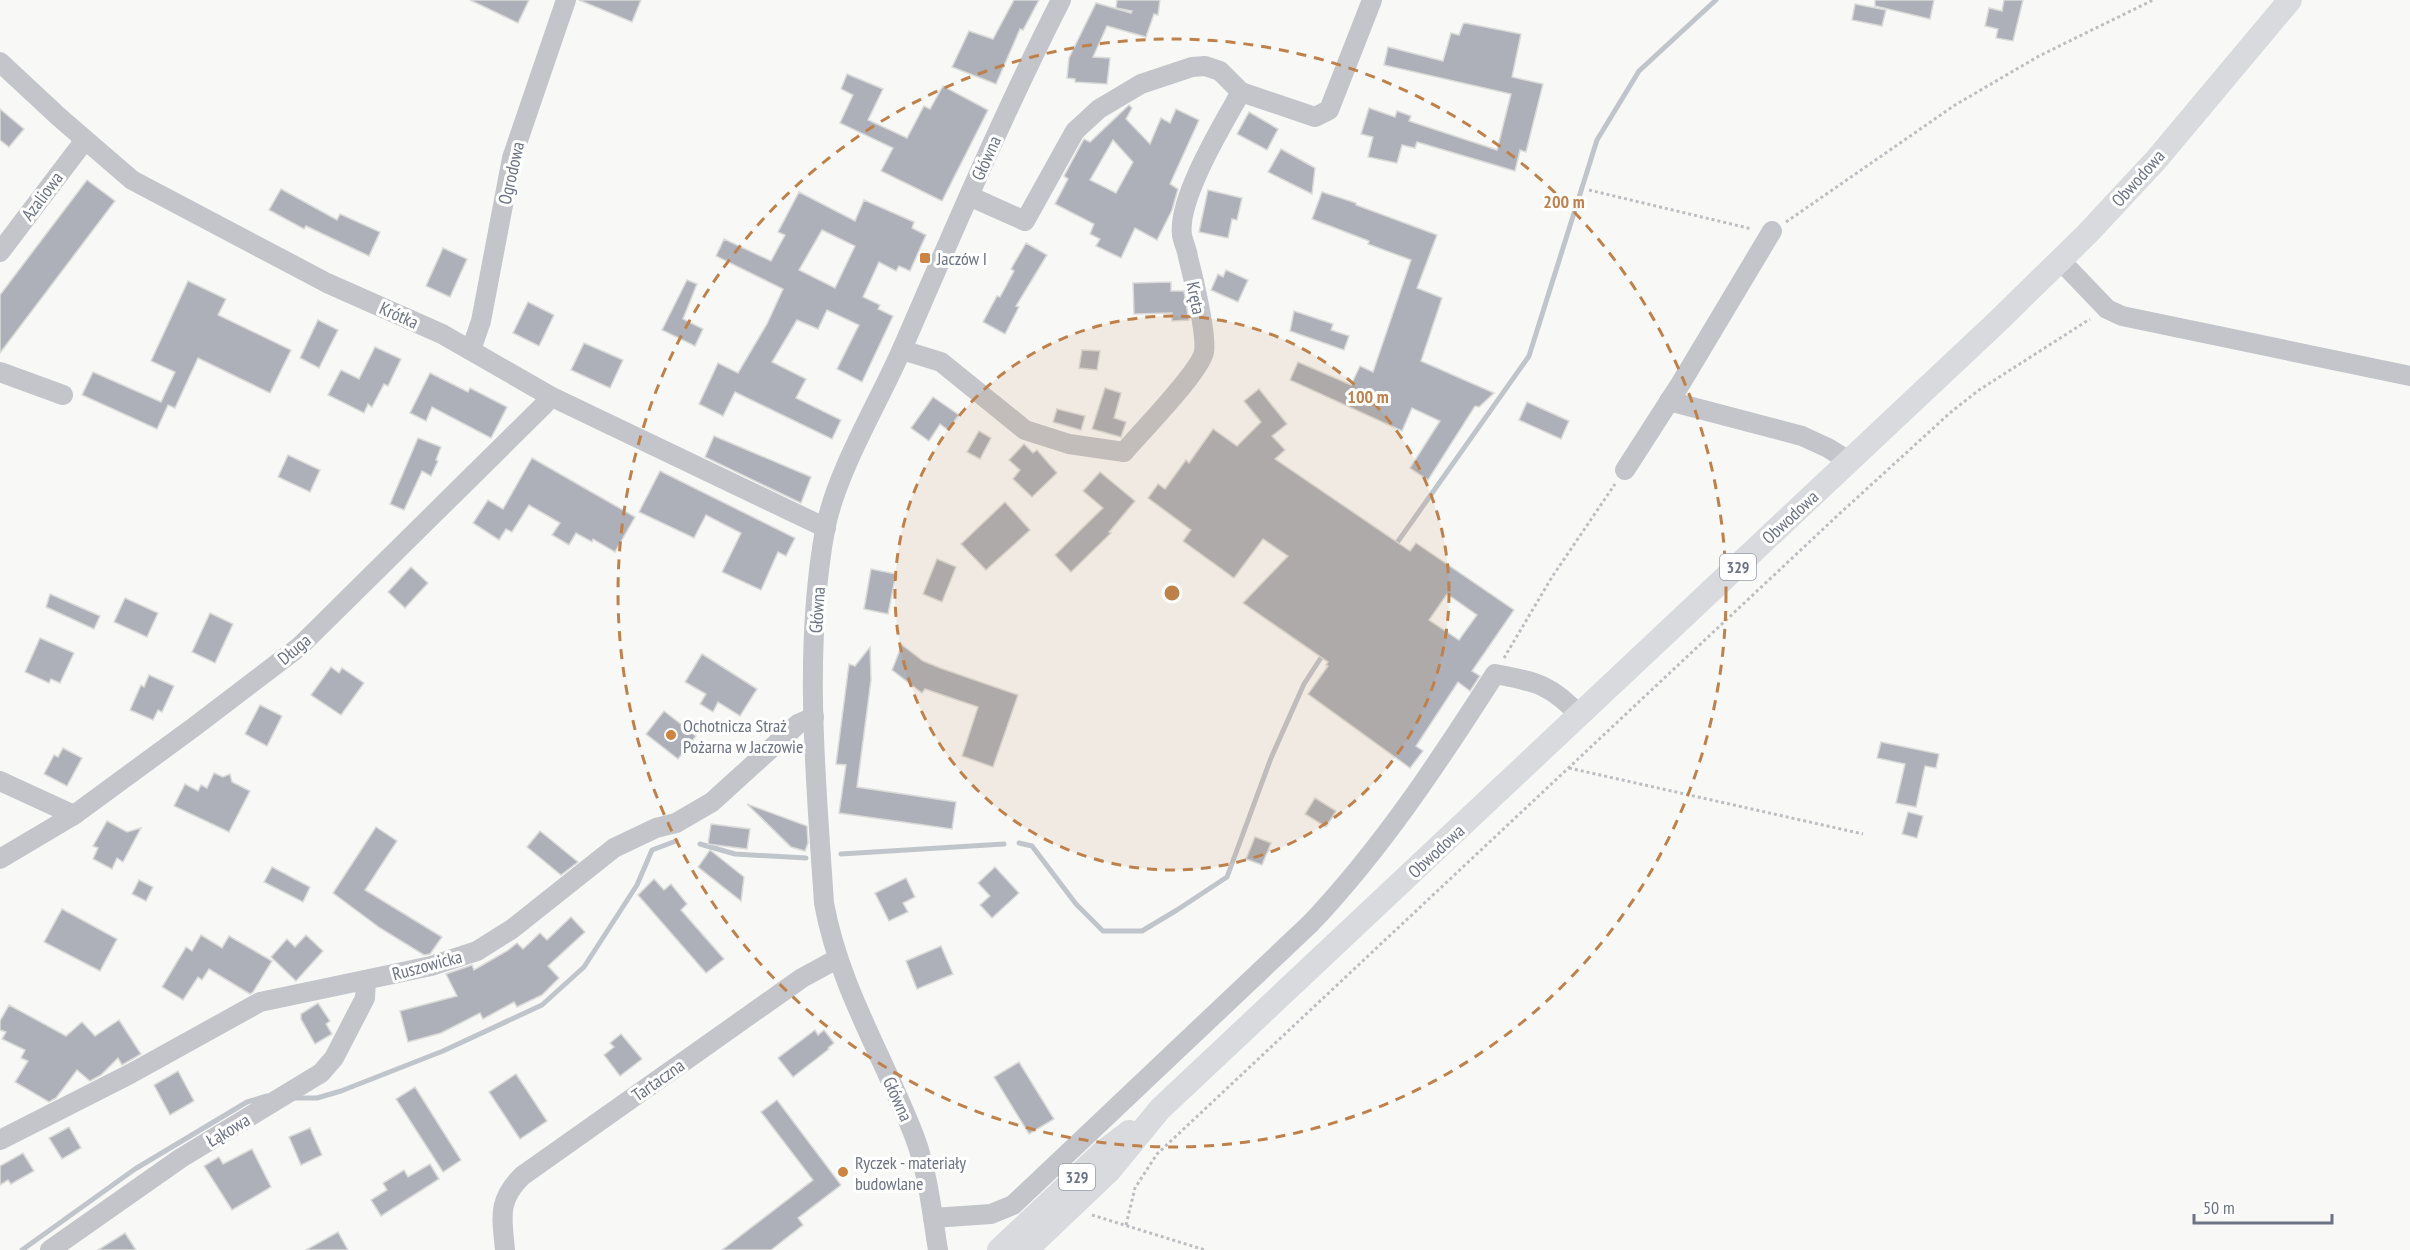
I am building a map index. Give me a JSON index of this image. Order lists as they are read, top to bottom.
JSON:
{
  "streets": {
    "main road": ["Obwodowa", "329"],
    "street": [
      "Główna",
      "Ogrodowa",
      "Azaliowa",
      "Kręta",
      "Krótka",
      "Długa",
      "Ruszowicka",
      "Tartaczna",
      "Łąkowa"
    ]
  },
  "crossings": [
    ["Główna", "Kręta"],
    ["Główna", "Krótka"],
    ["Główna", "Ruszowicka"],
    ["Główna", "Tartaczna"],
    ["Ogrodowa", "Krótka"],
    ["Azaliowa", "Krótka"],
    ["Krótka", "Długa"],
    ["Ruszowicka", "Łąkowa"]
  ],
  "places": {
    "transit": ["Jaczów I"],
    "other": ["Ochotnicza Straż Pożarna w Jaczowie", "Ryczek - materiały budowlane"]
  },
  "scale_bar": "50 m",
  "rings": ["200 m", "100 m"]
}
